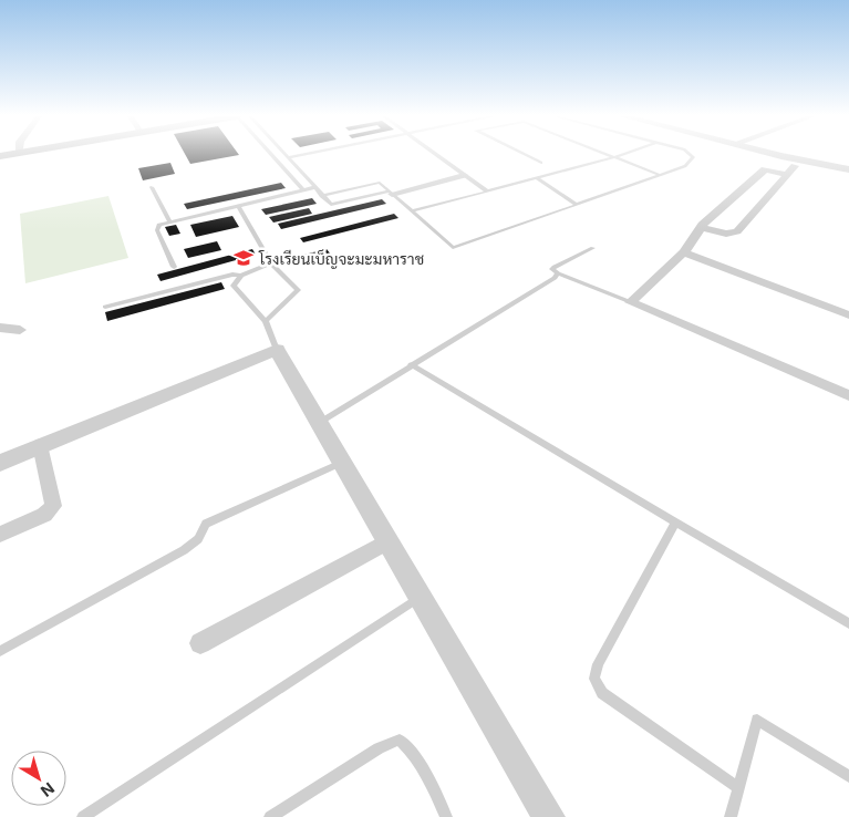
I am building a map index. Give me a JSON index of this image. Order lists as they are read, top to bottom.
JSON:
{
  "places": {
    "school or university": ["โรงเรียนเบ็ญจะมะมหาราช"]
  },
  "north": "bottom right"
}
